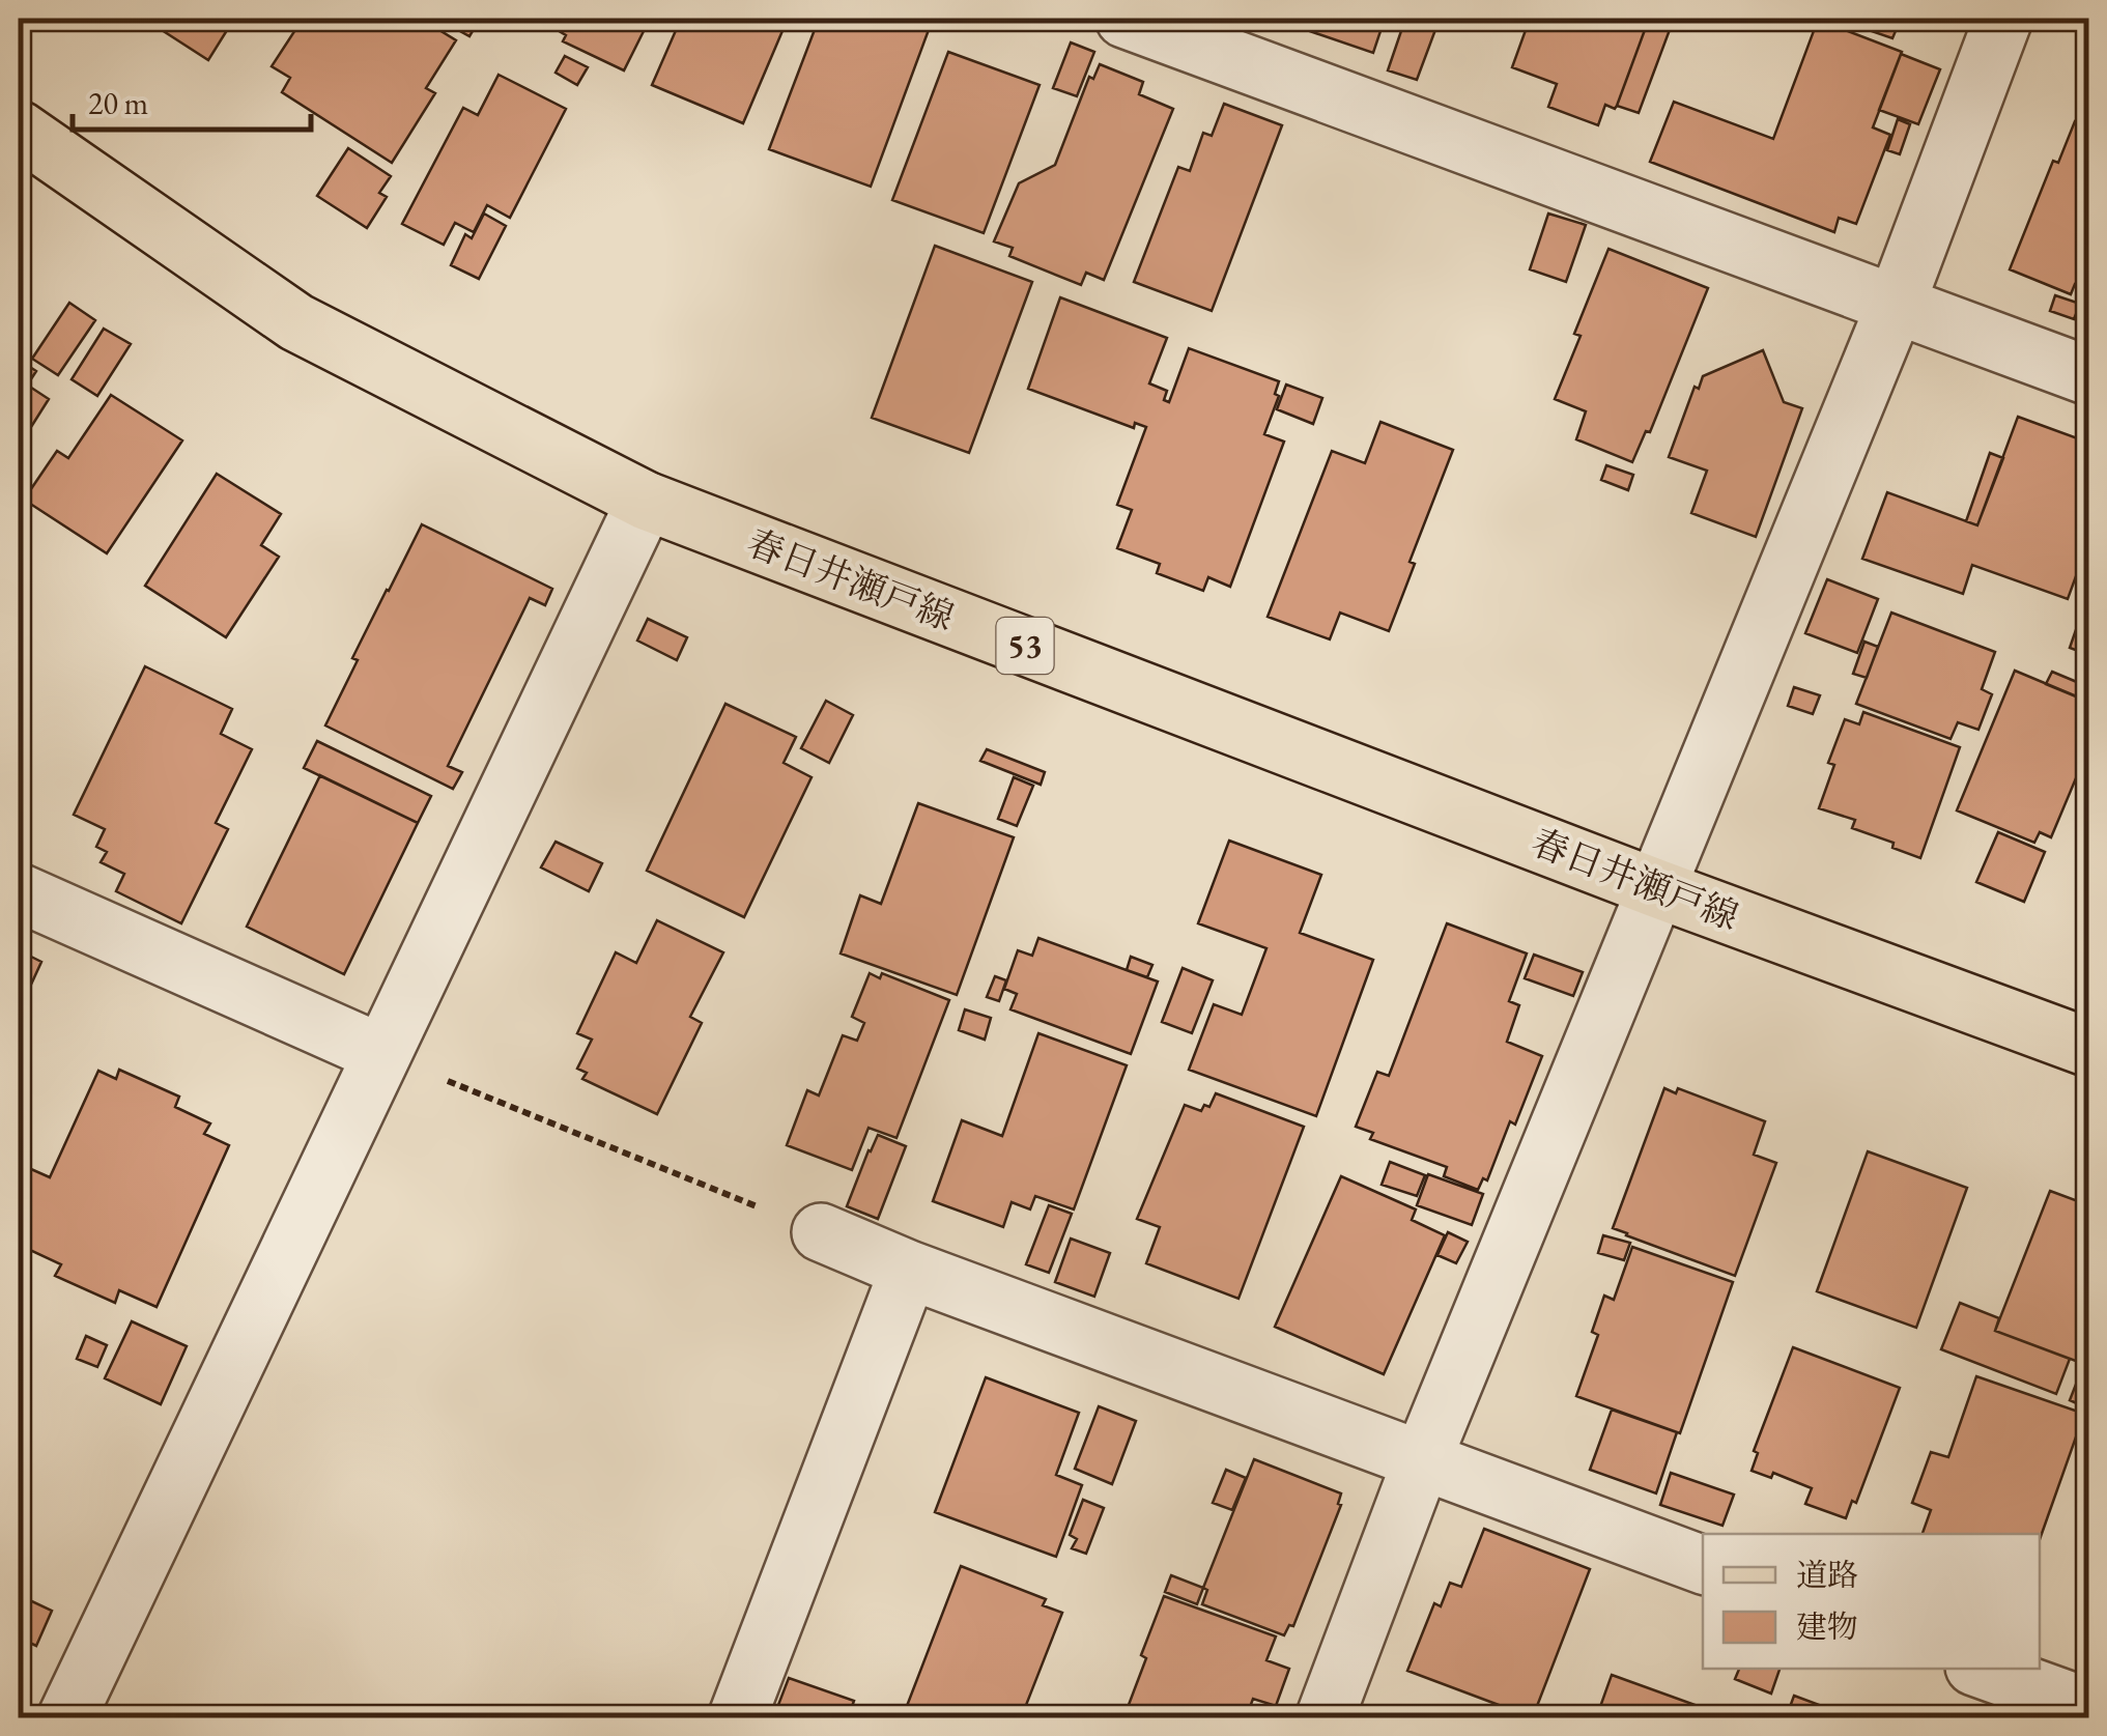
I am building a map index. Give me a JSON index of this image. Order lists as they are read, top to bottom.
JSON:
{
  "streets": {
    "main road": ["春日井瀬戸線", "53"]
  },
  "legend": ["道路", "建物"],
  "scale_bar": "20 m"
}
